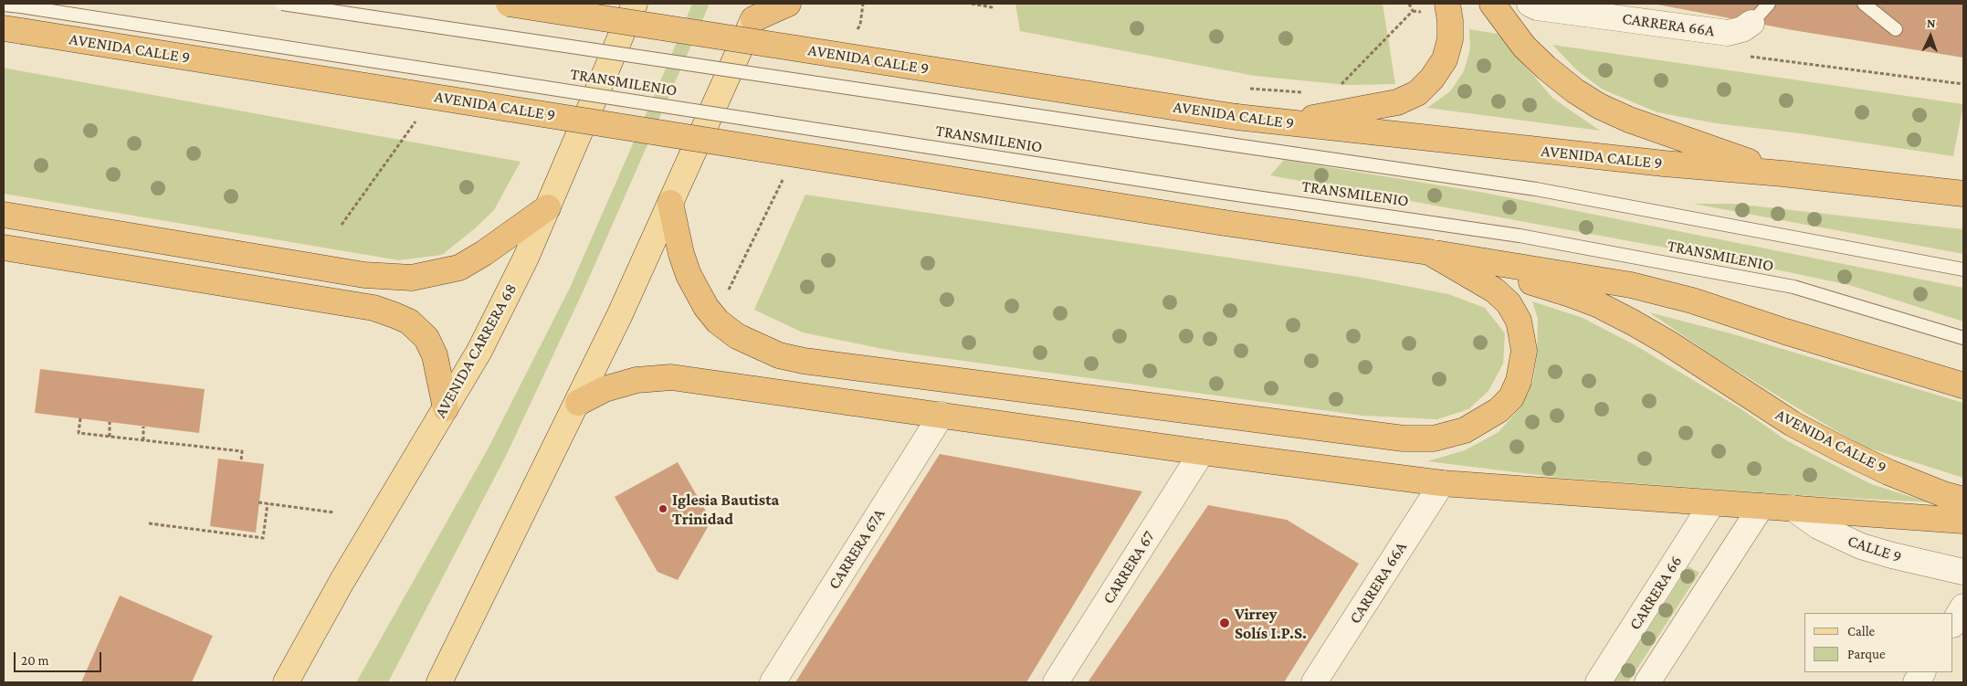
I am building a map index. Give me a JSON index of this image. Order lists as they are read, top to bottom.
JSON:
{
  "streets": {
    "highway": ["AVENIDA CALLE 9"],
    "main road": ["AVENIDA CARRERA 68"],
    "street": [
      "CARRERA 66A",
      "CARRERA 67A",
      "CALLE 9",
      "CARRERA 67",
      "CARRERA 66"
    ],
    "lane": ["TRANSMILENIO"]
  },
  "places": ["Iglesia Bautista Trinidad", "Virrey Solís I.P.S."],
  "legend": ["Calle", "Parque"],
  "scale_bar": "20 m",
  "north": "top"
}
